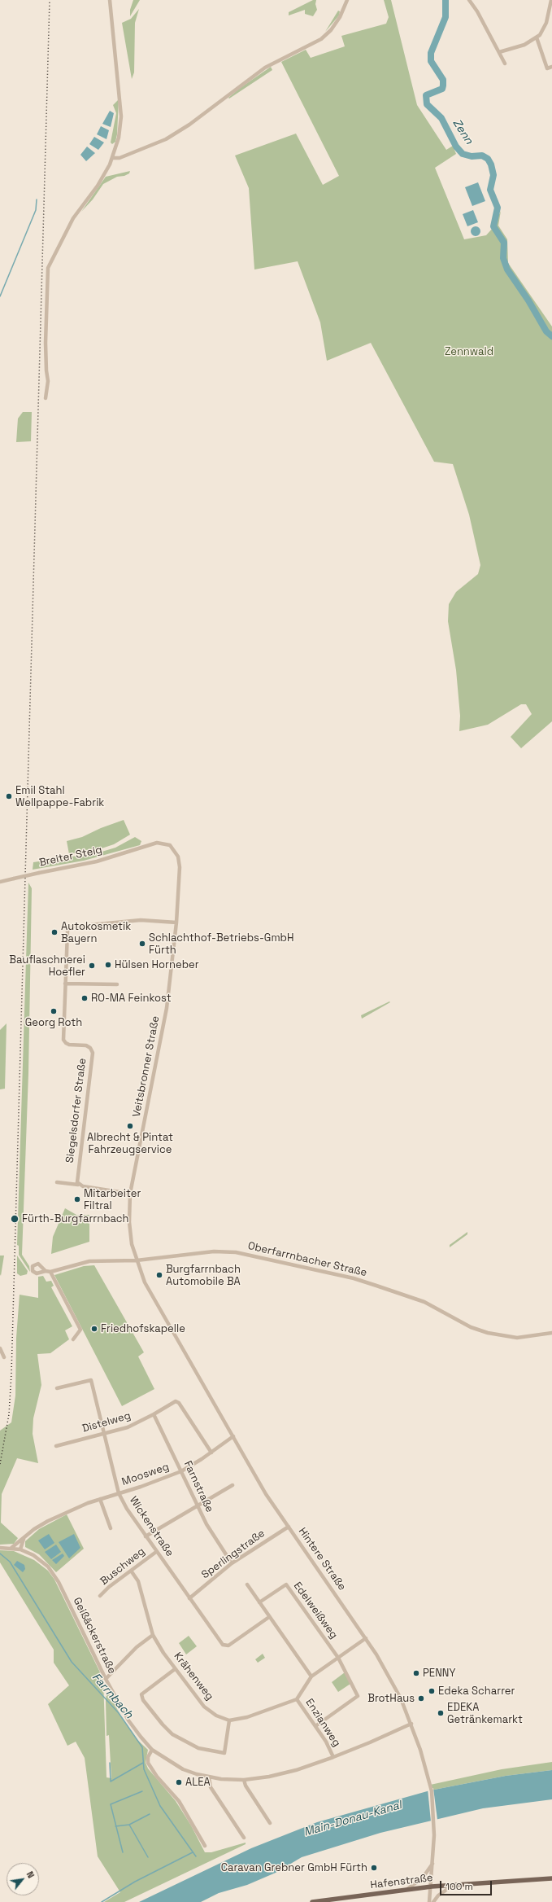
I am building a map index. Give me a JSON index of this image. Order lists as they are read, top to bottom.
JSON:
{
  "streets": {
    "main road": ["Hafenstraße"],
    "street": [
      "Breiter Steig",
      "Veitsbronner Straße",
      "Siegelsdorfer Straße",
      "Oberfarrnbacher Straße",
      "Distelweg",
      "Moosweg",
      "Farnstraße",
      "Wickenstraße",
      "Sperlingstraße",
      "Hintere Straße",
      "Buschweg",
      "Edelweißweg",
      "Geißäckerstraße",
      "Krähenweg",
      "Enzianweg"
    ]
  },
  "crossings": [
    ["Breiter Steig", "Veitsbronner Straße"],
    ["Veitsbronner Straße", "Siegelsdorfer Straße"],
    ["Veitsbronner Straße", "Oberfarrnbacher Straße"],
    ["Veitsbronner Straße", "Hintere Straße"],
    ["Oberfarrnbacher Straße", "Hintere Straße"],
    ["Distelweg", "Moosweg"],
    ["Distelweg", "Farnstraße"],
    ["Distelweg", "Wickenstraße"],
    ["Moosweg", "Farnstraße"],
    ["Moosweg", "Wickenstraße"],
    ["Moosweg", "Hintere Straße"],
    ["Moosweg", "Geißäckerstraße"],
    ["Farnstraße", "Sperlingstraße"],
    ["Wickenstraße", "Sperlingstraße"],
    ["Wickenstraße", "Buschweg"],
    ["Sperlingstraße", "Hintere Straße"],
    ["Hintere Straße", "Geißäckerstraße"],
    ["Hintere Straße", "Hafenstraße"],
    ["Buschweg", "Krähenweg"],
    ["Geißäckerstraße", "Enzianweg"]
  ],
  "water": ["Zenn", "Farrnbach", "Main-Donau-Kanal"],
  "parks": ["Zennwald"],
  "places": [
    "Emil Stahl Wellpappe-Fabrik",
    "Autokosmetik Bayern",
    "Schlachthof-Betriebs-GmbH Fürth",
    "Hülsen Horneber",
    "Bauflaschnerei Hoefler",
    "RO-MA Feinkost",
    "Georg Roth",
    "Albrecht & Pintat Fahrzeugservice",
    "Mitarbeiter Filtral",
    "Fürth-Burgfarrnbach",
    "Burgfarrnbach Automobile BA",
    "Friedhofskapelle",
    "PENNY",
    "Edeka Scharrer",
    "BrotHaus",
    "EDEKA Getränkemarkt",
    "ALEA",
    "Caravan Grebner GmbH Fürth"
  ],
  "scale_bar": "100 m",
  "north": "top right"
}
